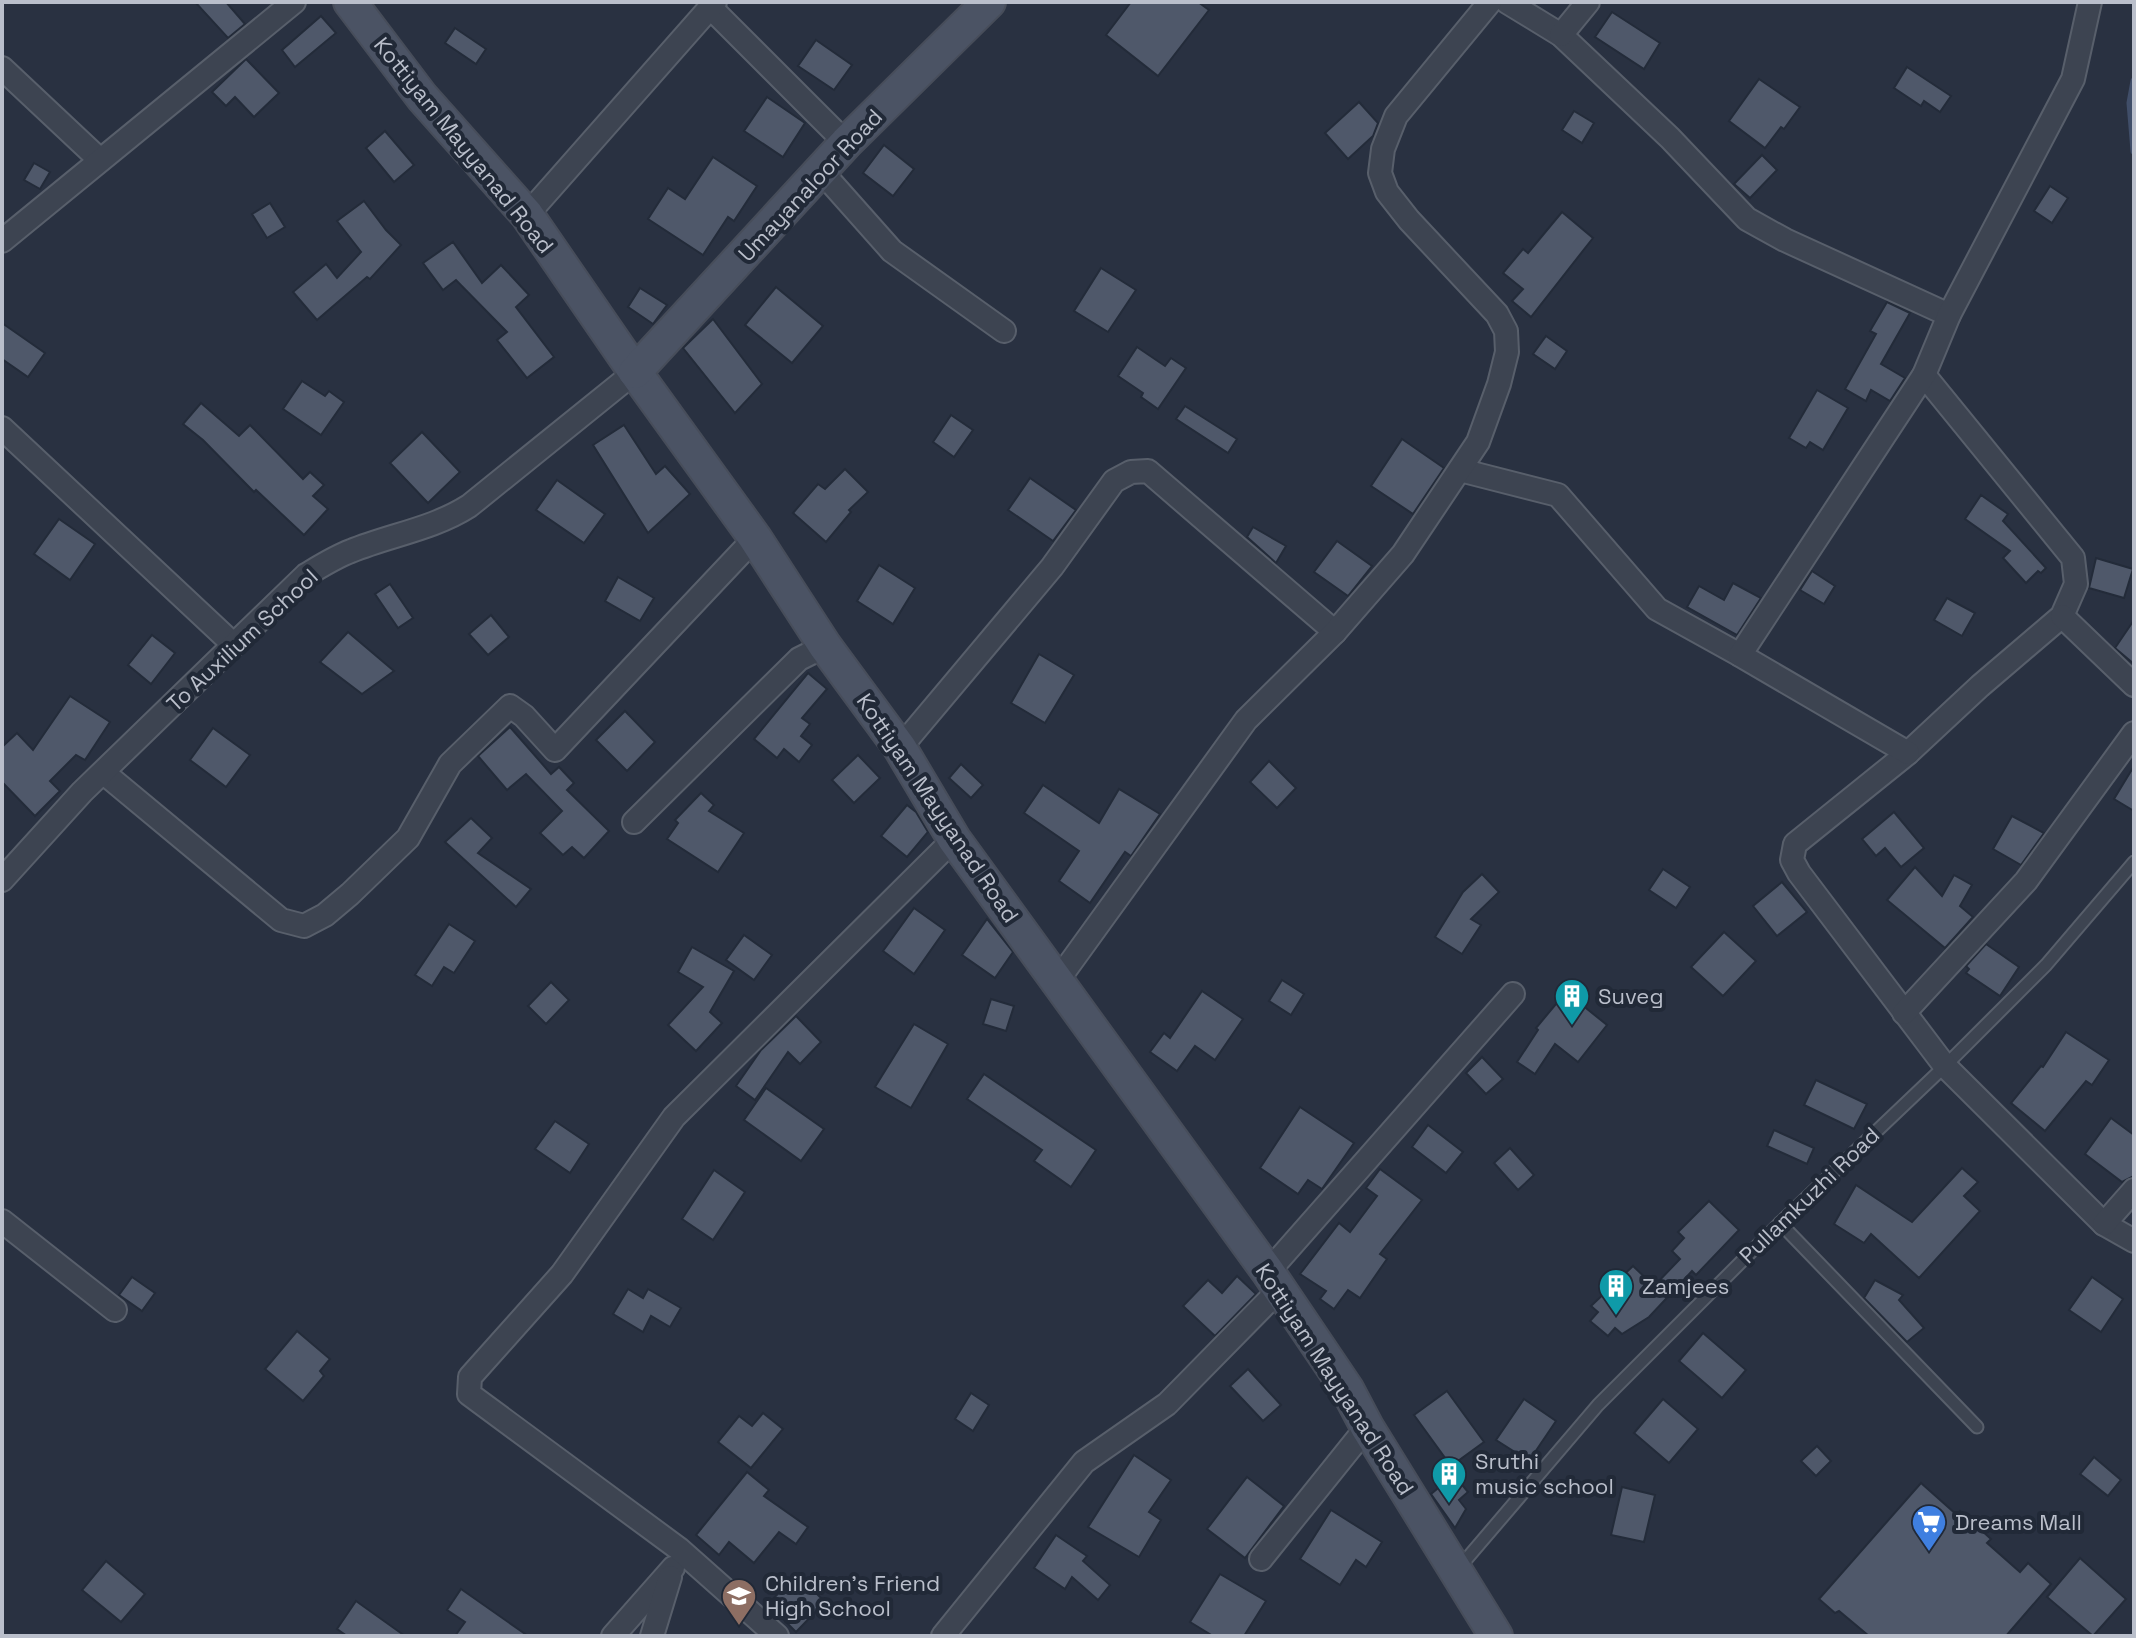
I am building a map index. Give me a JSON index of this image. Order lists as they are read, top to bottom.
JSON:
{
  "streets": {
    "main road": ["Kottiyam Mayyanad Road", "Umayanaloor Road"],
    "street": ["To Auxilium School"],
    "lane": ["Pullamkuzhi Road"]
  },
  "crossings": [
    ["Kottiyam Mayyanad Road", "Umayanaloor Road"],
    ["Kottiyam Mayyanad Road", "To Auxilium School"],
    ["Kottiyam Mayyanad Road", "Pullamkuzhi Road"],
    ["Umayanaloor Road", "To Auxilium School"]
  ],
  "places": {
    "building": ["Suveg", "Zamjees", "Sruthi music school"],
    "supermarket": ["Dreams Mall"],
    "school or university": ["Children's Friend High School"]
  }
}
